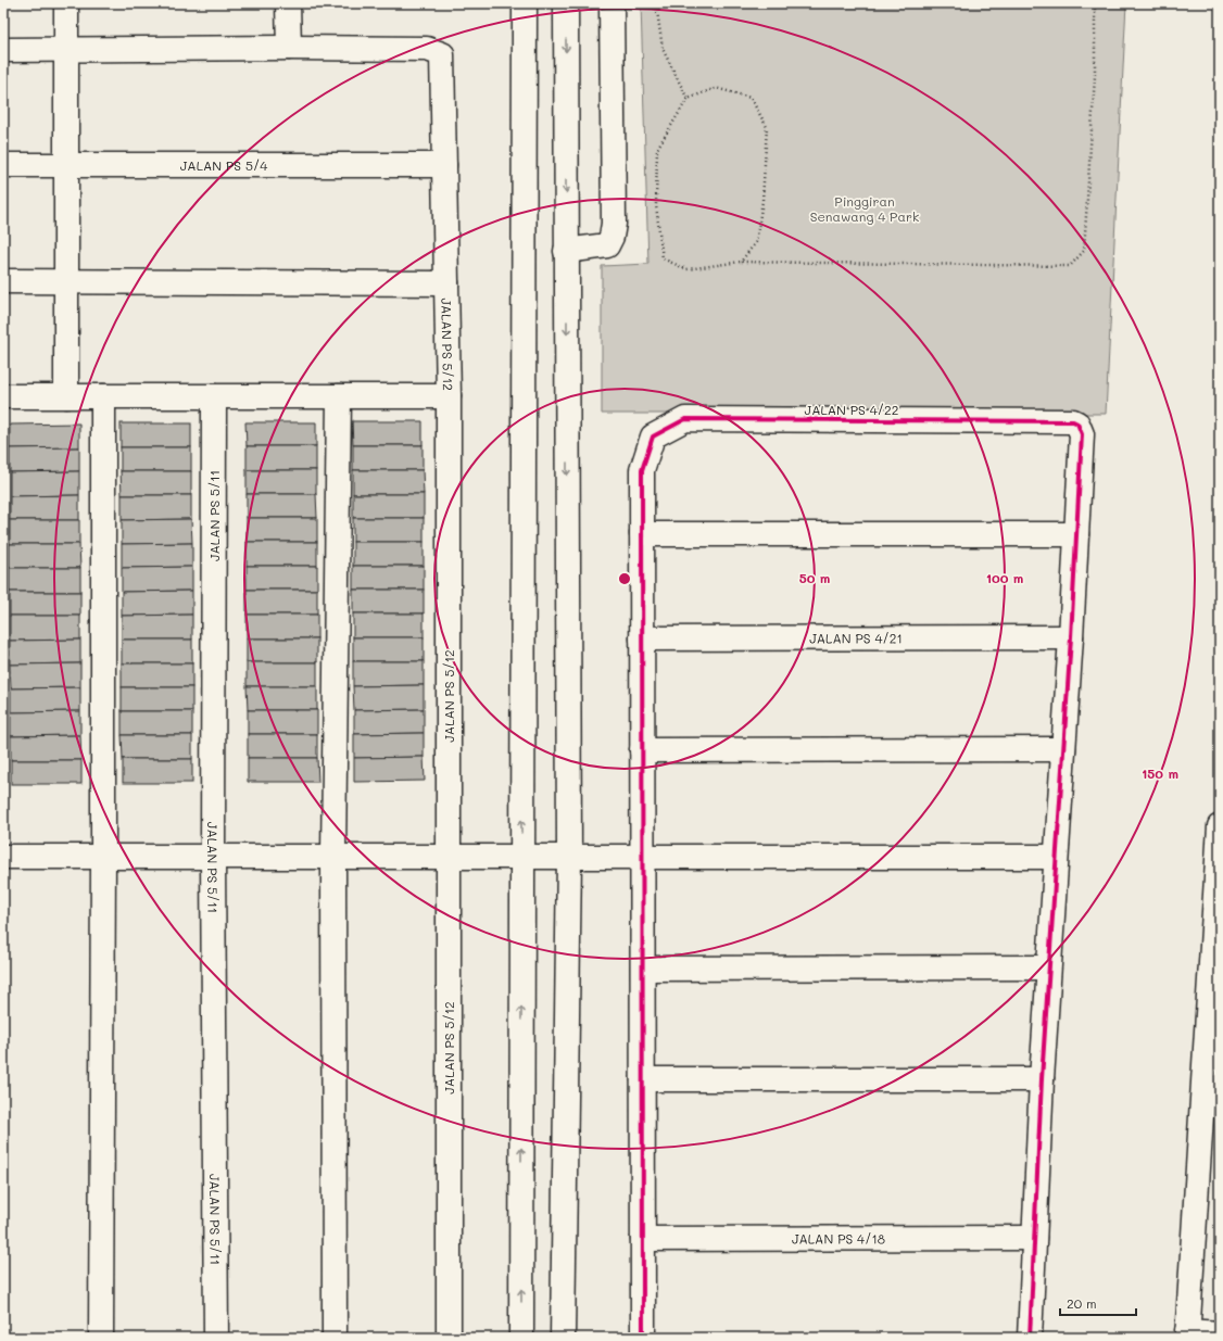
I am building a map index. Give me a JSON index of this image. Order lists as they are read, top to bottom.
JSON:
{
  "streets": {
    "street": [
      "JALAN PS 5/4",
      "JALAN PS 5/12",
      "JALAN PS 4/22",
      "JALAN PS 5/11",
      "JALAN PS 4/21",
      "JALAN PS 4/18"
    ]
  },
  "crossings": [
    ["JALAN PS 5/4", "JALAN PS 5/12"]
  ],
  "parks": ["Pinggiran Senawang 4 Park"],
  "scale_bar": "20 m",
  "rings": ["50 m", "100 m", "150 m"]
}
